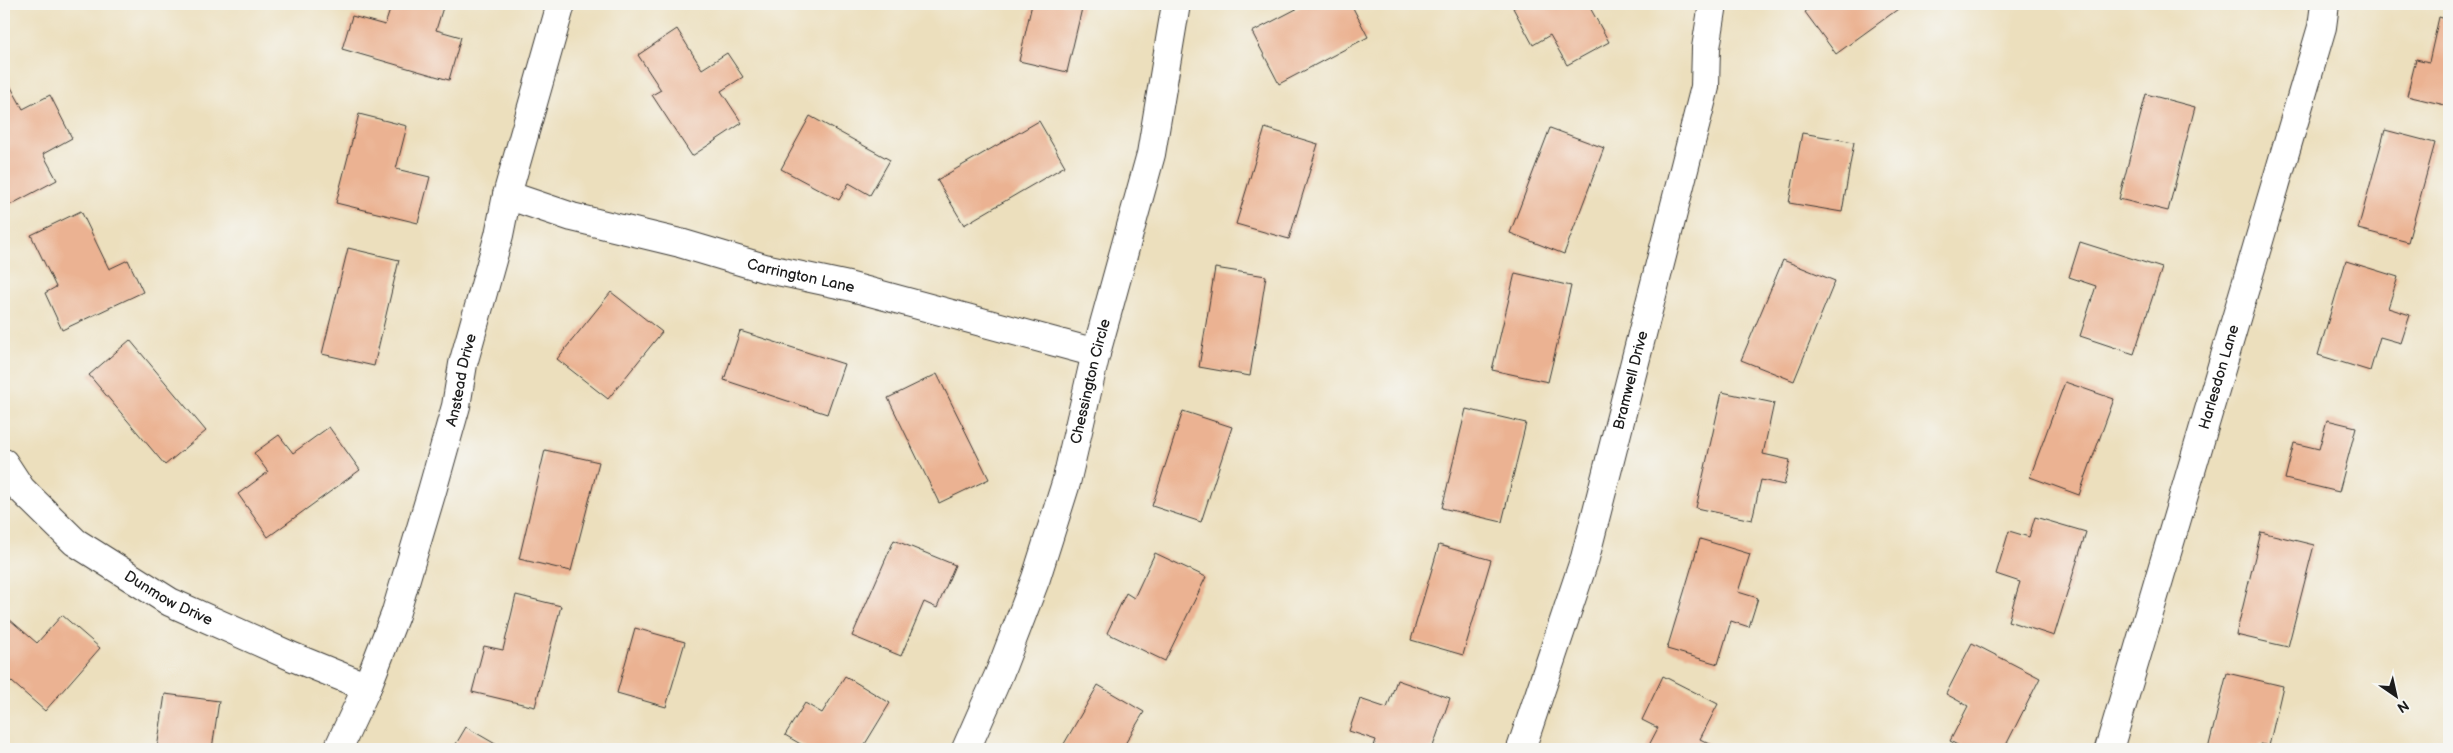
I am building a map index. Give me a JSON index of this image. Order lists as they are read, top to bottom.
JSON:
{
  "streets": {
    "street": [
      "Carrington Lane",
      "Harlesdon Lane",
      "Anstead Drive",
      "Bramwell Drive",
      "Chessington Circle",
      "Dunmow Drive"
    ]
  },
  "crossings": [
    ["Carrington Lane", "Anstead Drive"],
    ["Carrington Lane", "Chessington Circle"],
    ["Anstead Drive", "Dunmow Drive"]
  ],
  "north": "bottom right"
}
